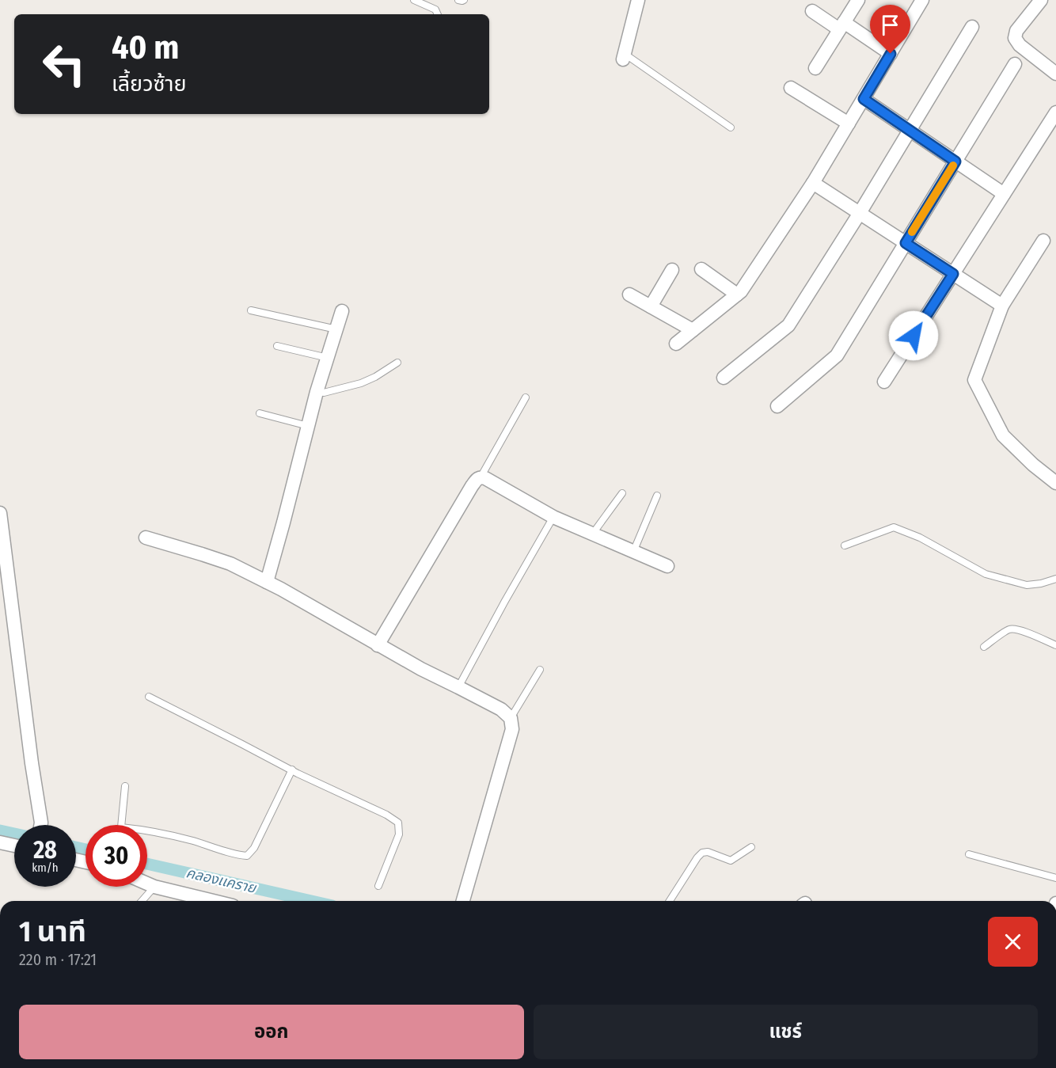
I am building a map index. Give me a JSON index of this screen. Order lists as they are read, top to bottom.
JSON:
{
  "water": ["คลองเเคราย"],
  "page": {
    "turn": ["40 m", "เลี้ยวซ้าย"],
    "speed": "28 km/h",
    "limit": "30",
    "heading": ["1 นาที", "220 m · 17:21"],
    "buttons": ["ออก", "แชร์"]
  }
}
